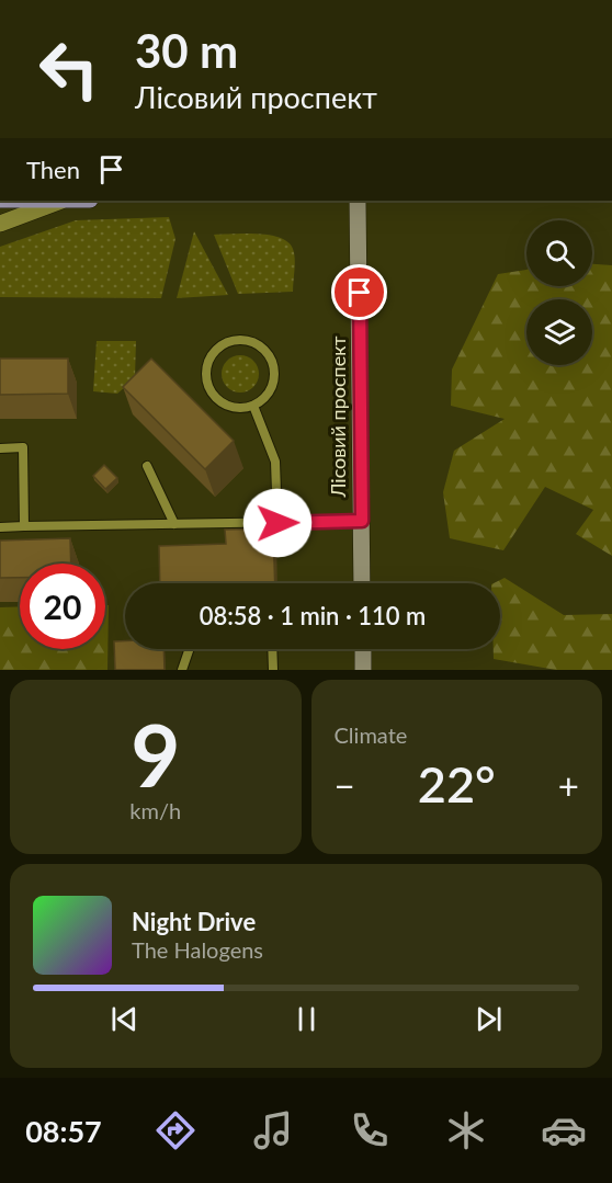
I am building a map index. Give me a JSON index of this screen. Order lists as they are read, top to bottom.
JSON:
{
  "streets": {
    "street": ["Лісовий проспект"]
  },
  "page": {
    "turn": ["30 m", "Лісовий проспект"],
    "then": "Then",
    "limit": "20",
    "trip": "08:58 · 1 min · 110 m",
    "tile": [
      ["9", "km/h"],
      "Climate"
    ],
    "heat": ["−", "22°", "+"],
    "song": ["Night Drive", "The Halogens"],
    "tabs": "08:57"
  }
}
